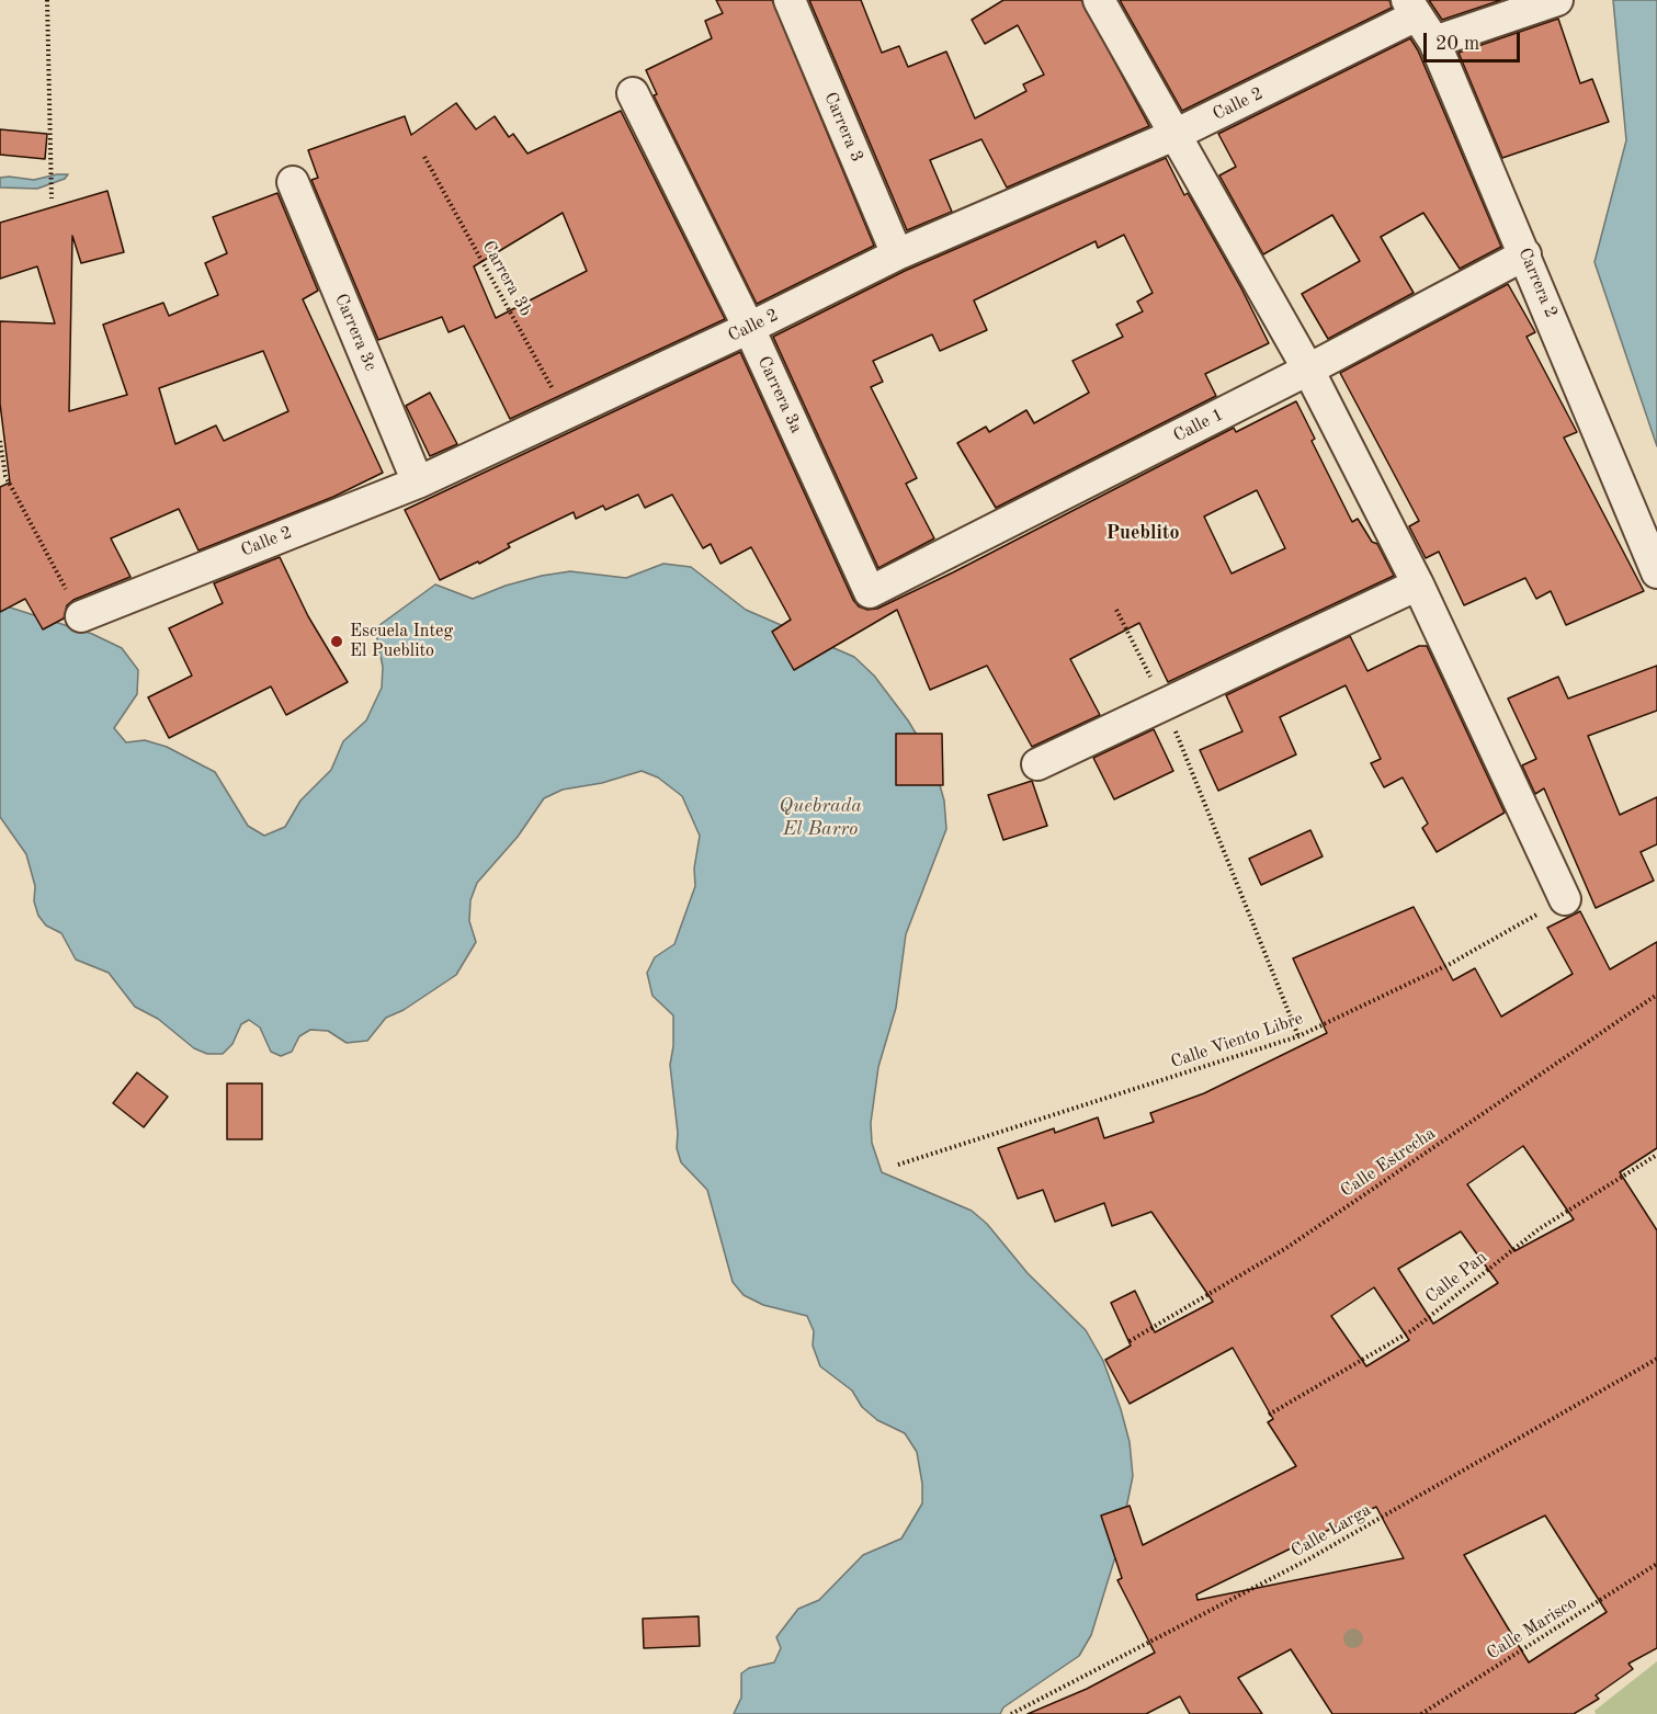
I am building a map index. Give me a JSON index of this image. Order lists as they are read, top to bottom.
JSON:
{
  "streets": {
    "street": [
      "Calle 2",
      "Carrera 3",
      "Carrera 2",
      "Carrera 3c",
      "Carrera 3a",
      "Calle 1"
    ],
    "path": [
      "Carrera 3b",
      "Calle Viento Libre",
      "Calle Estrecha",
      "Calle Pan",
      "Calle Larga",
      "Calle Marisco"
    ]
  },
  "crossings": [
    ["Calle 2", "Carrera 3"],
    ["Calle 2", "Carrera 3b"],
    ["Calle 2", "Carrera 2"],
    ["Calle 2", "Carrera 3c"],
    ["Calle 2", "Carrera 3a"],
    ["Carrera 2", "Calle 1"],
    ["Carrera 3a", "Calle 1"]
  ],
  "districts": ["Pueblito"],
  "water": ["Quebrada El Barro"],
  "places": ["Escuela Integ El Pueblito"],
  "scale_bar": "20 m"
}
